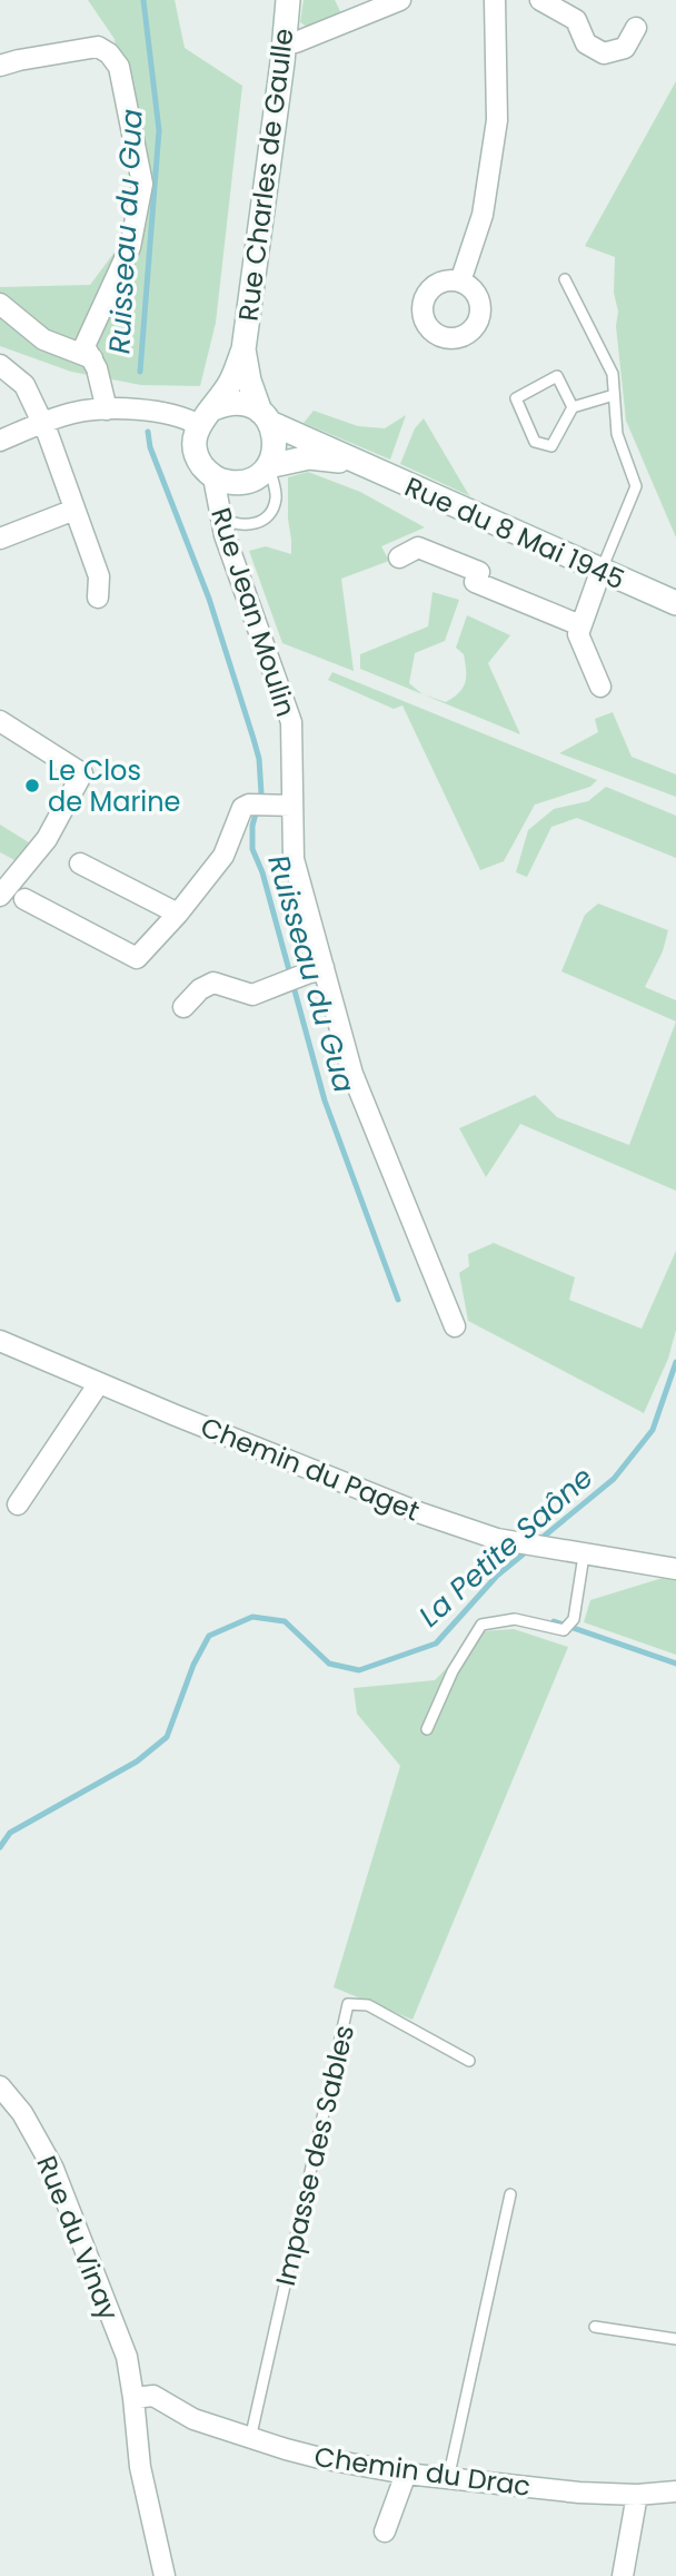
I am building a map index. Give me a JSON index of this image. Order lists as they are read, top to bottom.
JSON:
{
  "streets": {
    "street": [
      "Rue Charles de Gaulle",
      "Rue du 8 Mai 1945",
      "Rue Jean Moulin",
      "Chemin du Paget",
      "Rue du Vinay",
      "Chemin du Drac"
    ],
    "lane": ["Impasse des Sables"]
  },
  "crossings": [
    ["Rue Charles de Gaulle", "Rue du 8 Mai 1945"],
    ["Rue Charles de Gaulle", "Rue Jean Moulin"],
    ["Rue du 8 Mai 1945", "Rue Jean Moulin"],
    ["Impasse des Sables", "Chemin du Drac"],
    ["Rue du Vinay", "Chemin du Drac"]
  ],
  "water": ["Ruisseau du Gua", "La Petite Saône"],
  "places": ["Le Clos de Marine"]
}
